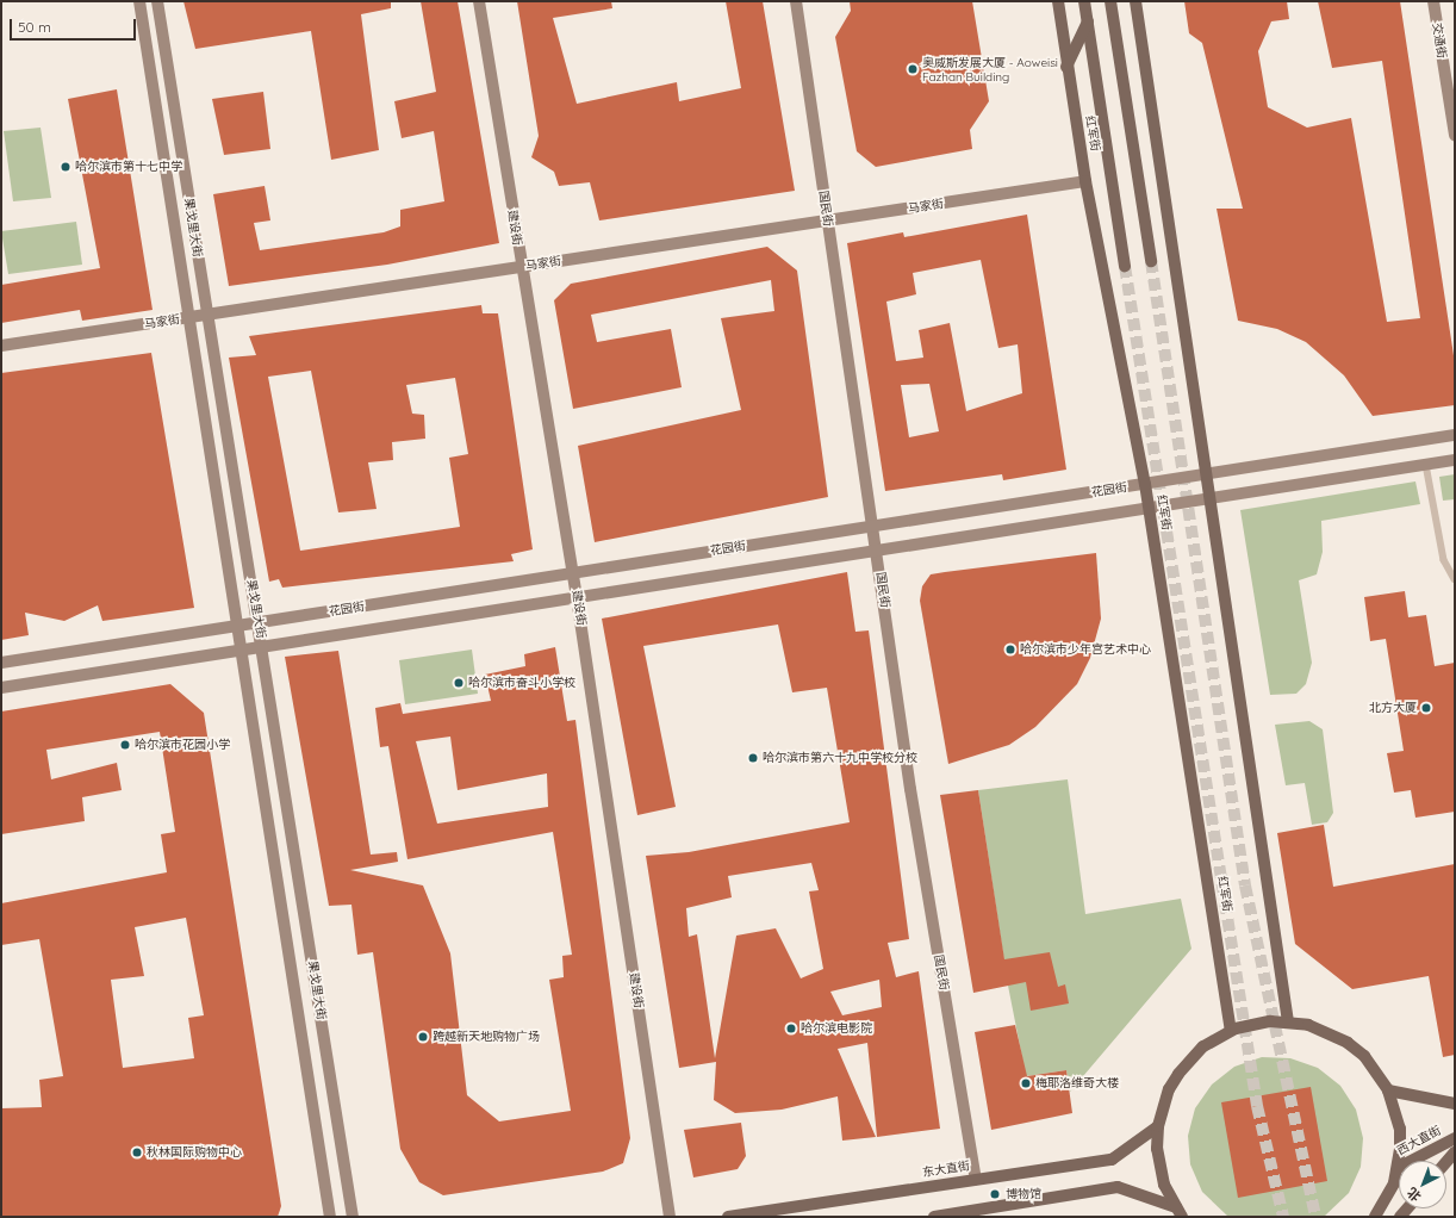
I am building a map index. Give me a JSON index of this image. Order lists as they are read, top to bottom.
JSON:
{
  "streets": {
    "main road": [
      "交通街",
      "红军街",
      "马家街",
      "国民街",
      "果戈里大街",
      "建设街",
      "花园街",
      "西大直街",
      "东大直街"
    ]
  },
  "crossings": [
    ["红军街", "马家街"],
    ["红军街", "花园街"],
    ["马家街", "国民街"],
    ["马家街", "果戈里大街"],
    ["马家街", "建设街"],
    ["国民街", "花园街"],
    ["国民街", "东大直街"],
    ["果戈里大街", "花园街"],
    ["建设街", "花园街"]
  ],
  "places": [
    "奥威斯发展大厦 - Aoweisi Fazhan Building",
    "哈尔滨市第十七中学",
    "哈尔滨市少年宫艺术中心",
    "哈尔滨市奋斗小学校",
    "北方大厦",
    "哈尔滨市花园小学",
    "哈尔滨市第六十九中学校分校",
    "哈尔滨电影院",
    "跨越新天地购物广场",
    "梅耶洛维奇大楼",
    "秋林国际购物中心",
    "博物馆"
  ],
  "scale_bar": "50 m",
  "north": "bottom left"
}
